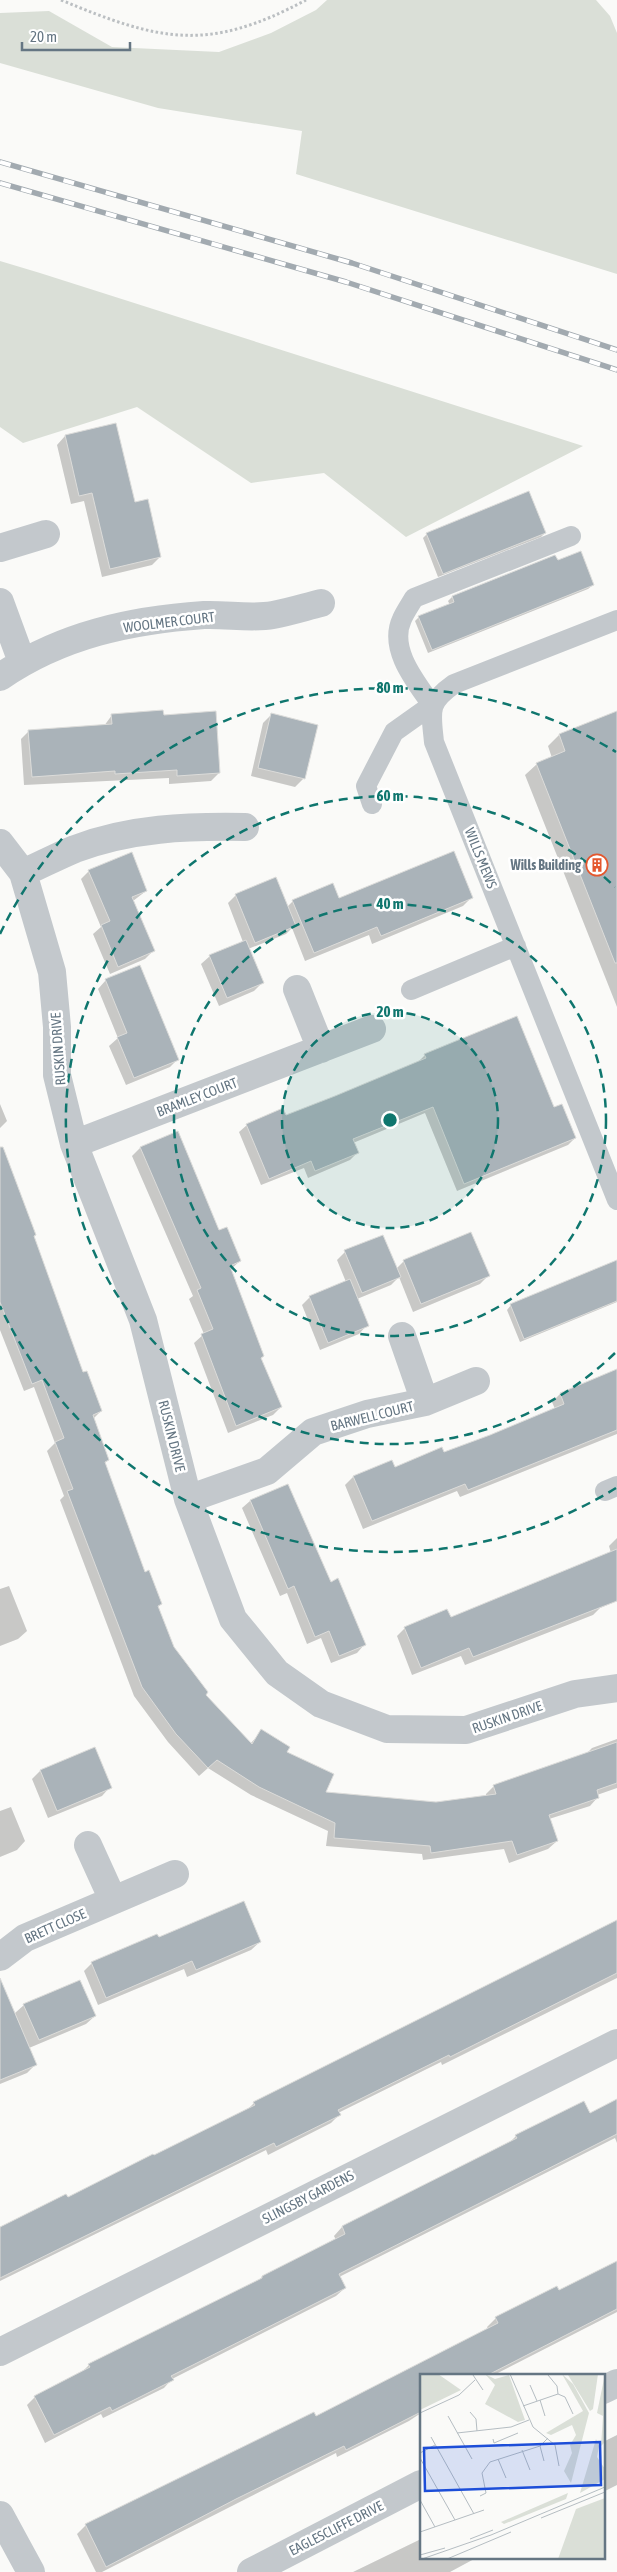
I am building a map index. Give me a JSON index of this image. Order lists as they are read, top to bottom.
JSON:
{
  "streets": {
    "street": [
      "WOOLMER COURT",
      "RUSKIN DRIVE",
      "BRAMLEY COURT",
      "BARWELL COURT",
      "BRETT CLOSE",
      "SLINGSBY GARDENS",
      "EAGLESCLIFFE DRIVE"
    ],
    "lane": ["WILLS MEWS"]
  },
  "crossings": [
    ["RUSKIN DRIVE", "BRAMLEY COURT"],
    ["RUSKIN DRIVE", "BARWELL COURT"]
  ],
  "places": {
    "building": ["Wills Building"]
  },
  "scale_bar": "20 m",
  "rings": [
    "80 m",
    "60 m",
    "40 m",
    "20 m"
  ]
}
